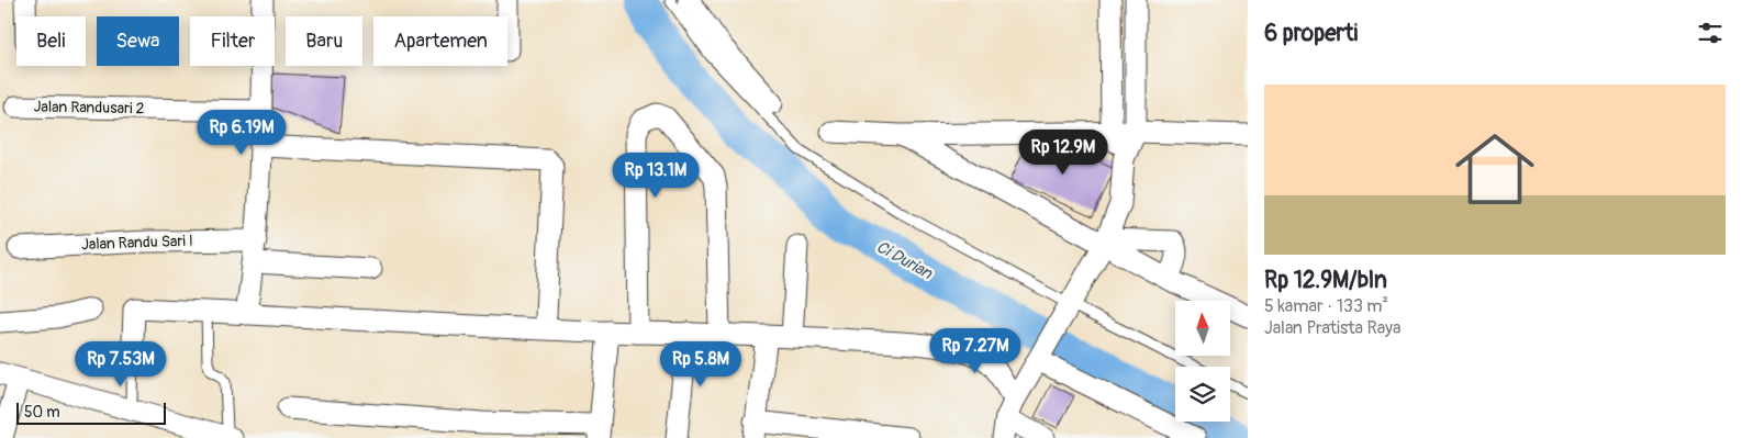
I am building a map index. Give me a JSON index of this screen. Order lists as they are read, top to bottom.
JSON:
{
  "streets": {
    "street": ["Jalan Randusari 2", "Jalan Randu Sari I"]
  },
  "water": ["Ci Durian"],
  "scale_bar": "50 m",
  "north": "top",
  "page": {
    "heading": "6 properti",
    "chip": [
      "Beli",
      "Sewa",
      "Filter",
      "Baru",
      "Apartemen"
    ],
    "list": [
      {
        "name": "Rp 12.9M/bln",
        "note": "5 kamar · 133 m² · Jalan Pratista Raya"
      }
    ],
    "price": [
      "Rp 6.19M",
      "Rp 12.9M",
      "Rp 13.1M",
      "Rp 7.27M",
      "Rp 7.53M",
      "Rp 5.8M"
    ],
    "scale": "50 m"
  }
}
